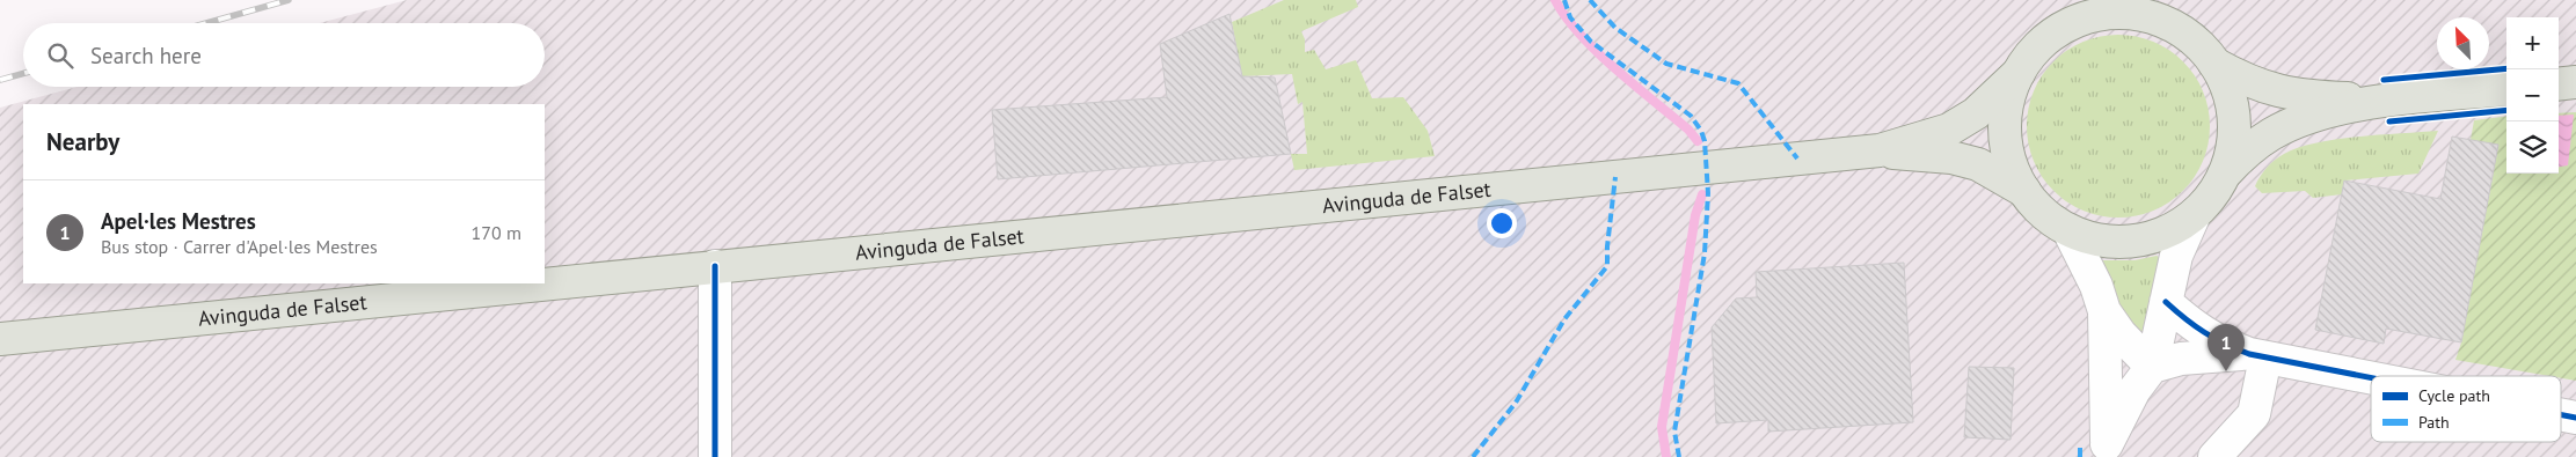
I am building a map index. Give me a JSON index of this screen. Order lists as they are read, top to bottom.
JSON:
{
  "streets": {
    "main road": ["Avinguda de Falset"]
  },
  "legend": ["Cycle path", "Path"],
  "north": "top left",
  "page": {
    "map_buttons": ["+", "−"],
    "search": "Search here",
    "heading": "Nearby",
    "list": [
      {
        "mark": "1",
        "name": "Apel·les Mestres",
        "note": "Bus stop · Carrer d'Apel·les Mestres",
        "value": "170 m"
      }
    ],
    "pins": "1"
  }
}
